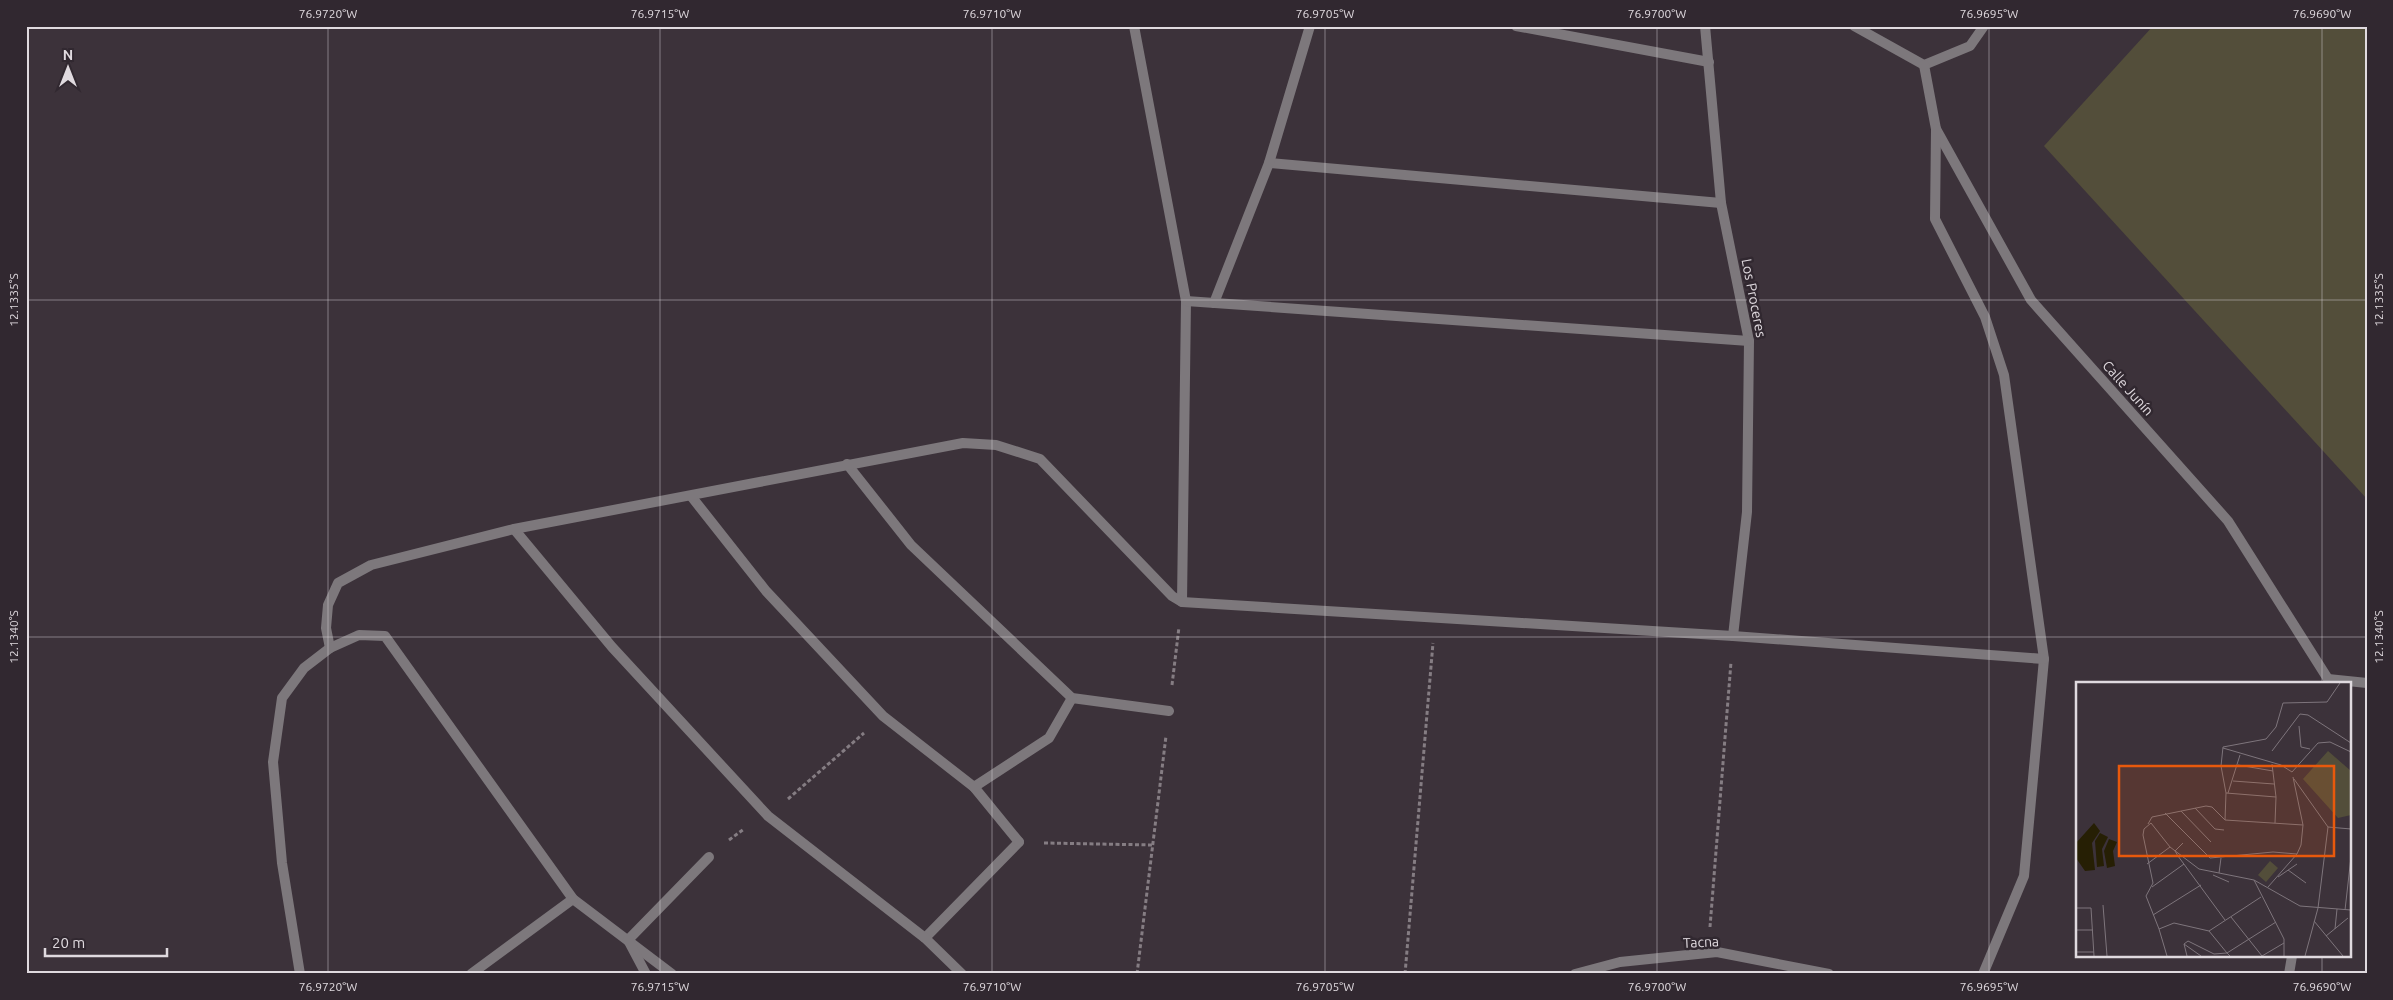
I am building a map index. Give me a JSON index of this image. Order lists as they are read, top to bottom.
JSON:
{
  "streets": {
    "street": ["Los Proceres", "Calle Junín", "Tacna"]
  },
  "scale_bar": "20 m",
  "north": "top",
  "coordinates": [
    "76.9720°W",
    "76.9715°W",
    "76.9710°W",
    "76.9705°W",
    "76.9700°W",
    "76.9695°W",
    "76.9690°W",
    "12.1335°S",
    "12.1340°S"
  ]
}
